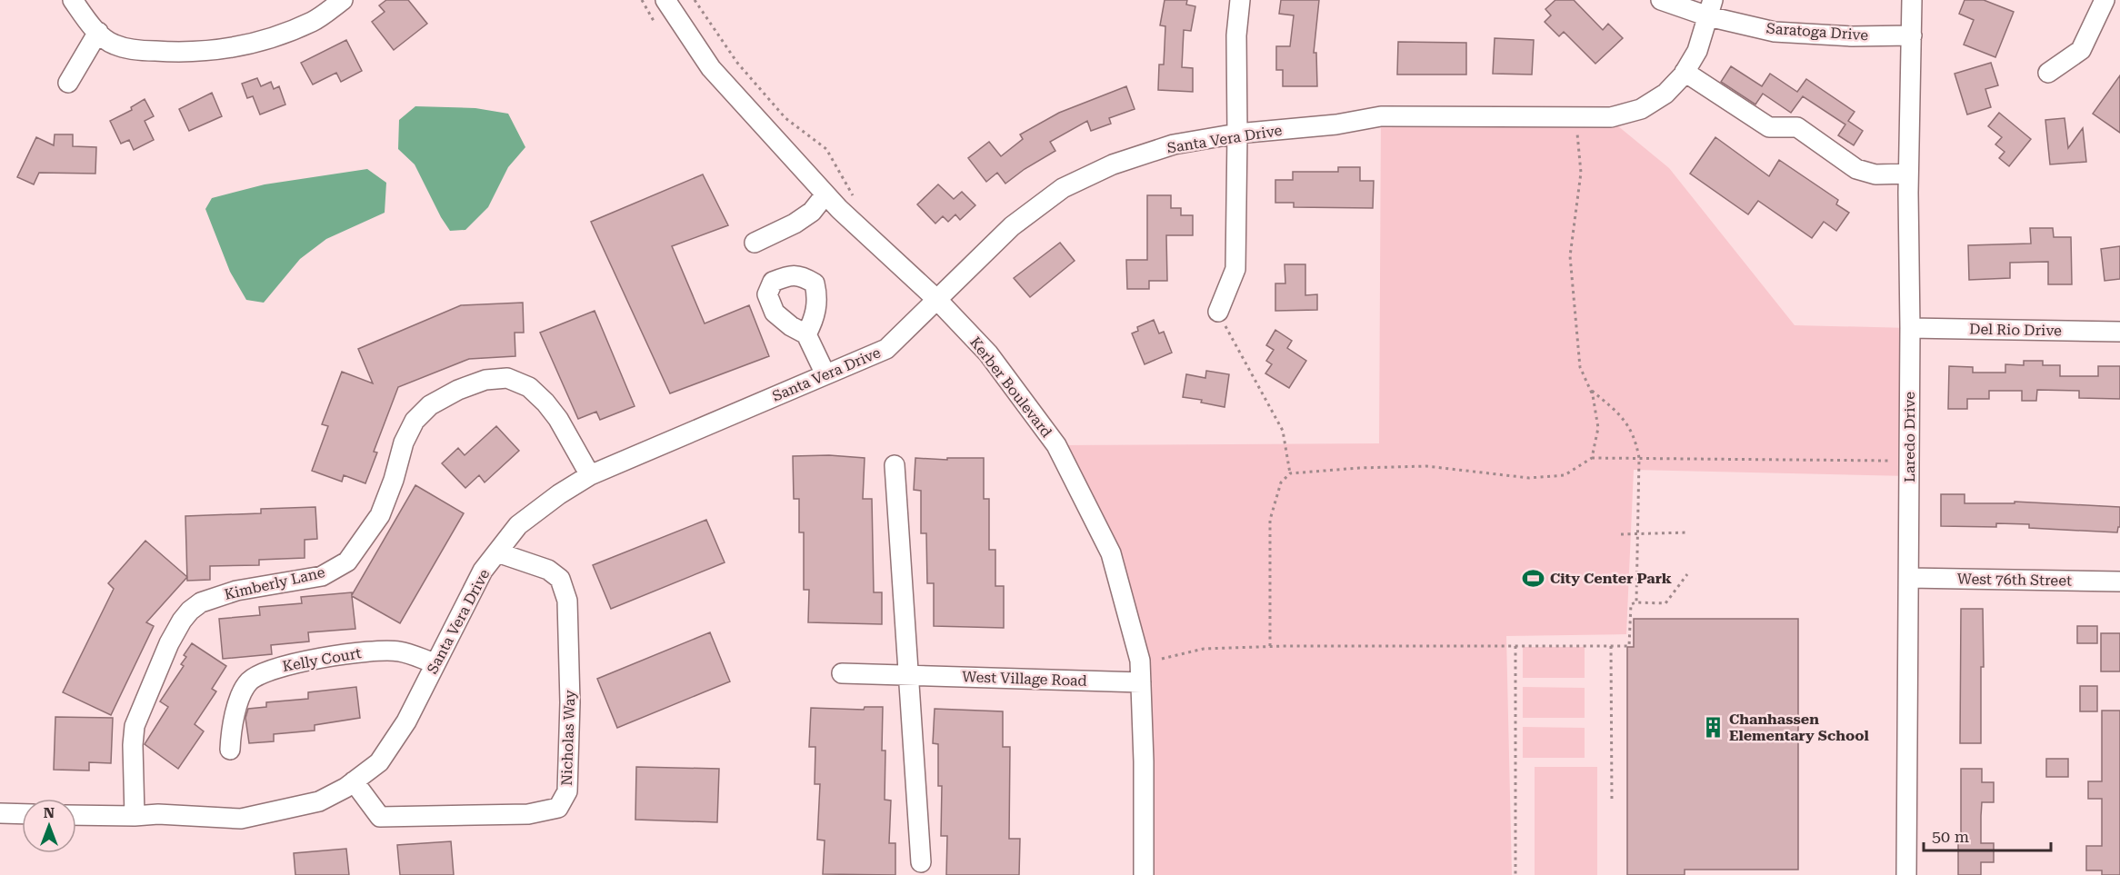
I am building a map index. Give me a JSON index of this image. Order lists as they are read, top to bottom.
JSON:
{
  "streets": {
    "street": [
      "Saratoga Drive",
      "Santa Vera Drive",
      "Del Rio Drive",
      "Kerber Boulevard",
      "Laredo Drive",
      "West 76th Street",
      "Kimberly Lane",
      "Kelly Court",
      "West Village Road",
      "Nicholas Way"
    ]
  },
  "crossings": [
    ["Saratoga Drive", "Santa Vera Drive"],
    ["Saratoga Drive", "Laredo Drive"],
    ["Santa Vera Drive", "Kerber Boulevard"],
    ["Santa Vera Drive", "Kimberly Lane"],
    ["Santa Vera Drive", "Kelly Court"],
    ["Santa Vera Drive", "Nicholas Way"],
    ["Del Rio Drive", "Laredo Drive"],
    ["Kerber Boulevard", "West Village Road"],
    ["Laredo Drive", "West 76th Street"]
  ],
  "places": {
    "sports": ["City Center Park"],
    "building": ["Chanhassen Elementary School"]
  },
  "scale_bar": "50 m",
  "north": "top"
}
